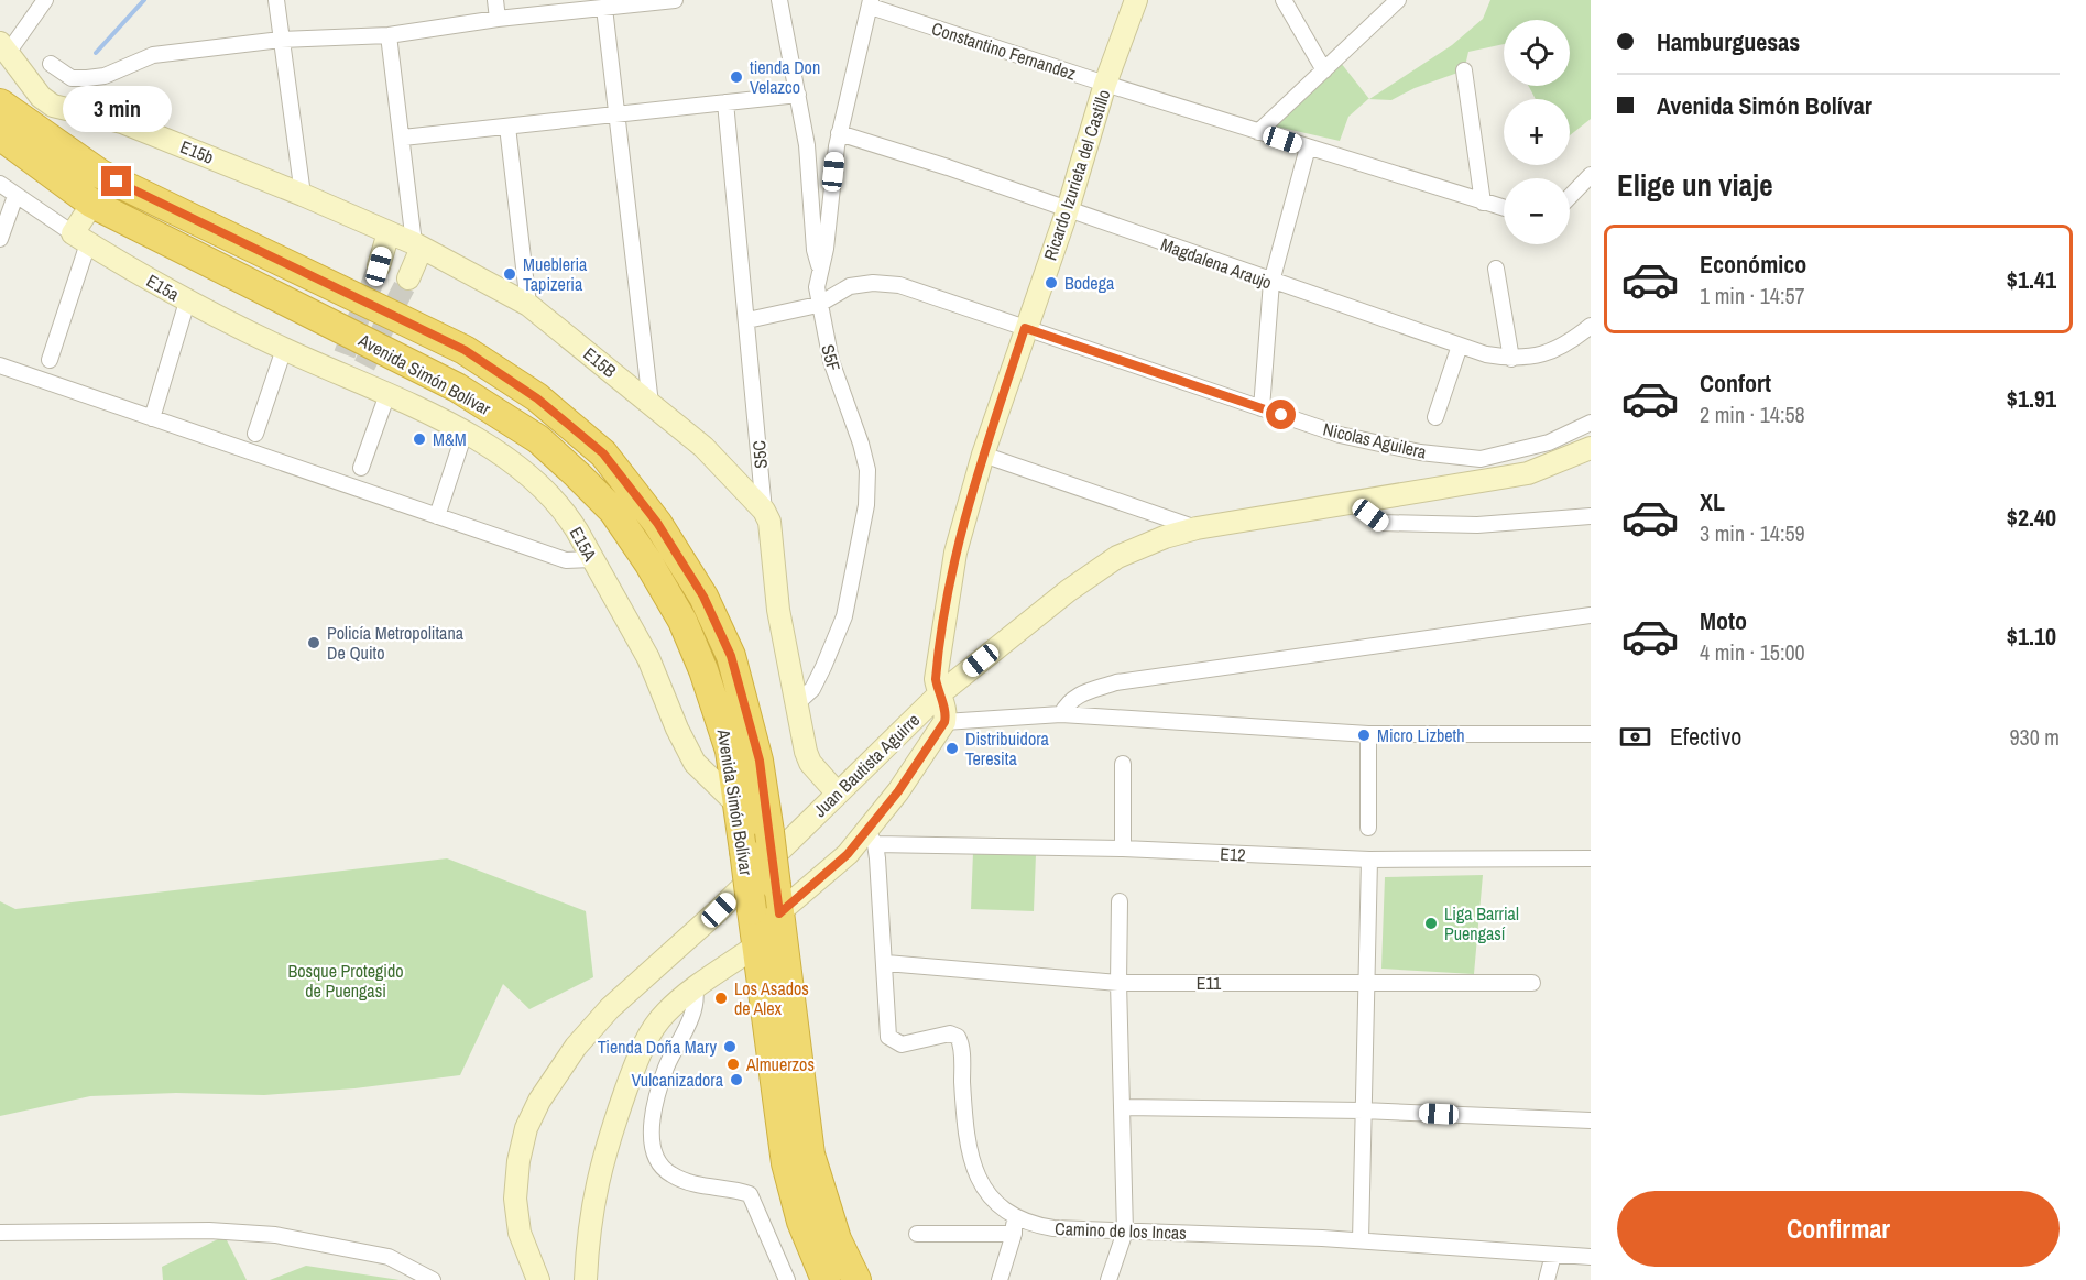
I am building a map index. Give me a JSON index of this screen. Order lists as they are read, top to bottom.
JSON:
{
  "streets": {
    "highway": ["Avenida Simón Bolívar"],
    "street": [
      "Constantino Fernandez",
      "E15b",
      "Ricardo Izurieta del Castillo",
      "Magdalena Araujo",
      "E15a",
      "S5F",
      "E15B",
      "Nicolas Aguilera",
      "S5C",
      "E15A",
      "Juan Bautista Aguirre",
      "E12",
      "E11",
      "Camino de los Incas"
    ]
  },
  "crossings": [
    ["Constantino Fernandez", "Ricardo Izurieta del Castillo"],
    ["Constantino Fernandez", "S5F"],
    ["E15b", "E15B"],
    ["Ricardo Izurieta del Castillo", "Magdalena Araujo"],
    ["Ricardo Izurieta del Castillo", "Nicolas Aguilera"],
    ["Ricardo Izurieta del Castillo", "Juan Bautista Aguirre"],
    ["Magdalena Araujo", "S5F"],
    ["E15a", "E15A"],
    ["S5F", "Nicolas Aguilera"],
    ["S5F", "S5C"],
    ["E15B", "S5C"],
    ["Avenida Simón Bolívar", "E15A"],
    ["Nicolas Aguilera", "S5C"],
    ["S5C", "Juan Bautista Aguirre"],
    ["E12", "Camino de los Incas"],
    ["E11", "Camino de los Incas"]
  ],
  "parks": ["Bosque Protegido de Puengasi"],
  "places": [
    "tienda Don Velazco",
    "Muebleria Tapizeria",
    "Bodega",
    "M&M",
    "Policía Metropolitana De Quito",
    "Micro Lizbeth",
    "Distribuidora Teresita",
    "Liga Barrial Puengasí",
    "Los Asados de Alex",
    "Tienda Doña Mary",
    "Almuerzos",
    "Vulcanizadora"
  ],
  "page": {
    "banner": ["Hamburguesas", "Avenida Simón Bolívar"],
    "map_buttons": ["+", "−"],
    "bubble": "3 min",
    "heading": "Elige un viaje",
    "list": [
      {
        "name": "Económico",
        "note": "1 min · 14:57",
        "value": "$1.41"
      },
      {
        "name": "Confort",
        "note": "2 min · 14:58",
        "value": "$1.91"
      },
      {
        "name": "XL",
        "note": "3 min · 14:59",
        "value": "$2.40"
      },
      {
        "name": "Moto",
        "note": "4 min · 15:00",
        "value": "$1.10"
      }
    ],
    "pay": ["Efectivo", "930 m"],
    "buttons": "Confirmar"
  }
}
